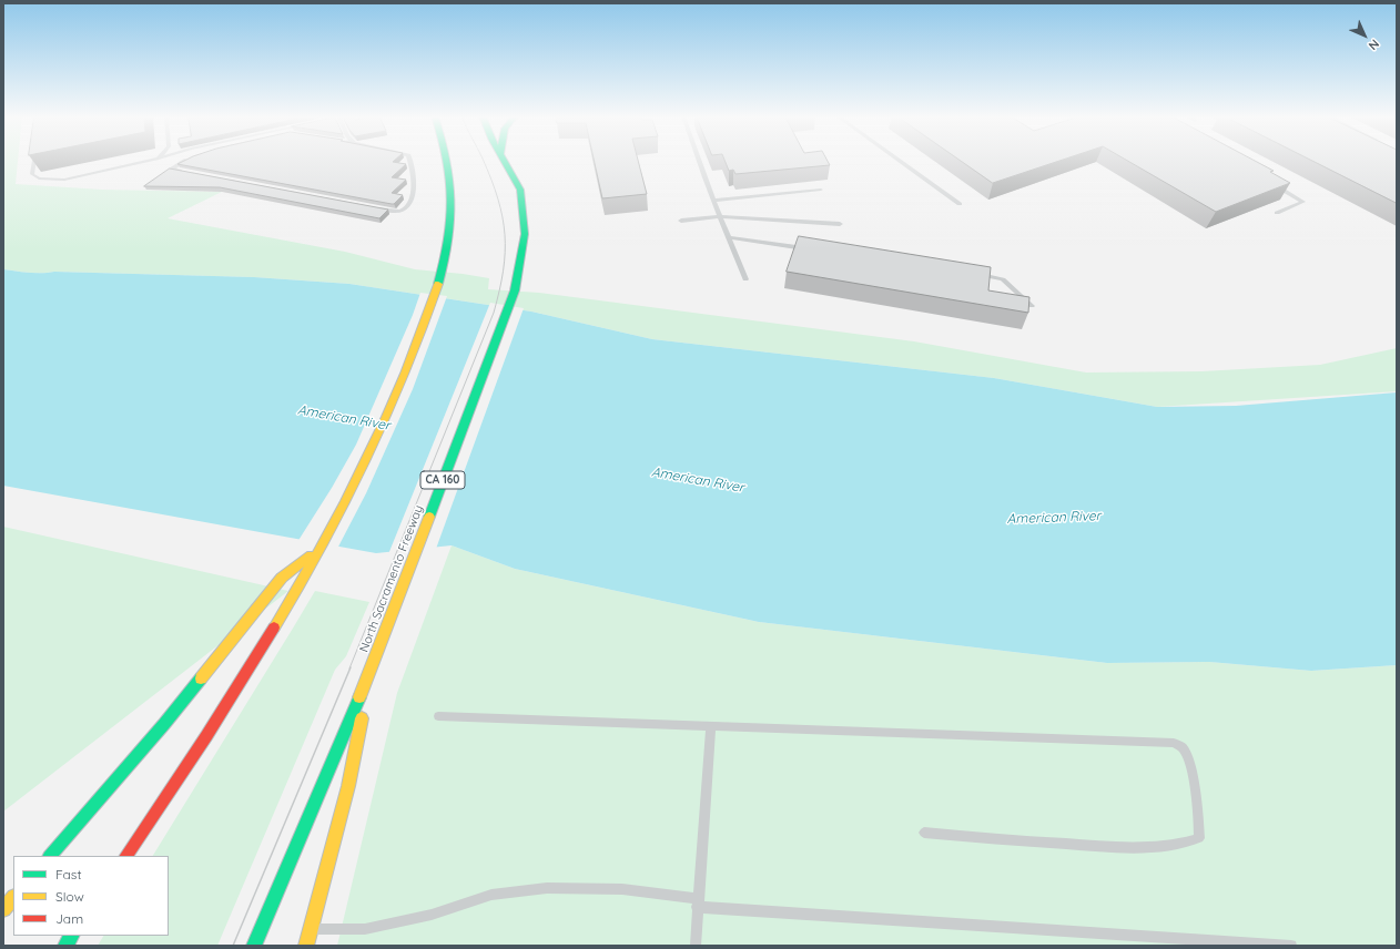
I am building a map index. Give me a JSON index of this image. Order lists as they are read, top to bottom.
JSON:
{
  "streets": {
    "highway": ["CA 160", "North Sacramento Freeway"]
  },
  "water": ["American River"],
  "legend": ["Fast", "Slow", "Jam"],
  "north": "bottom right"
}
